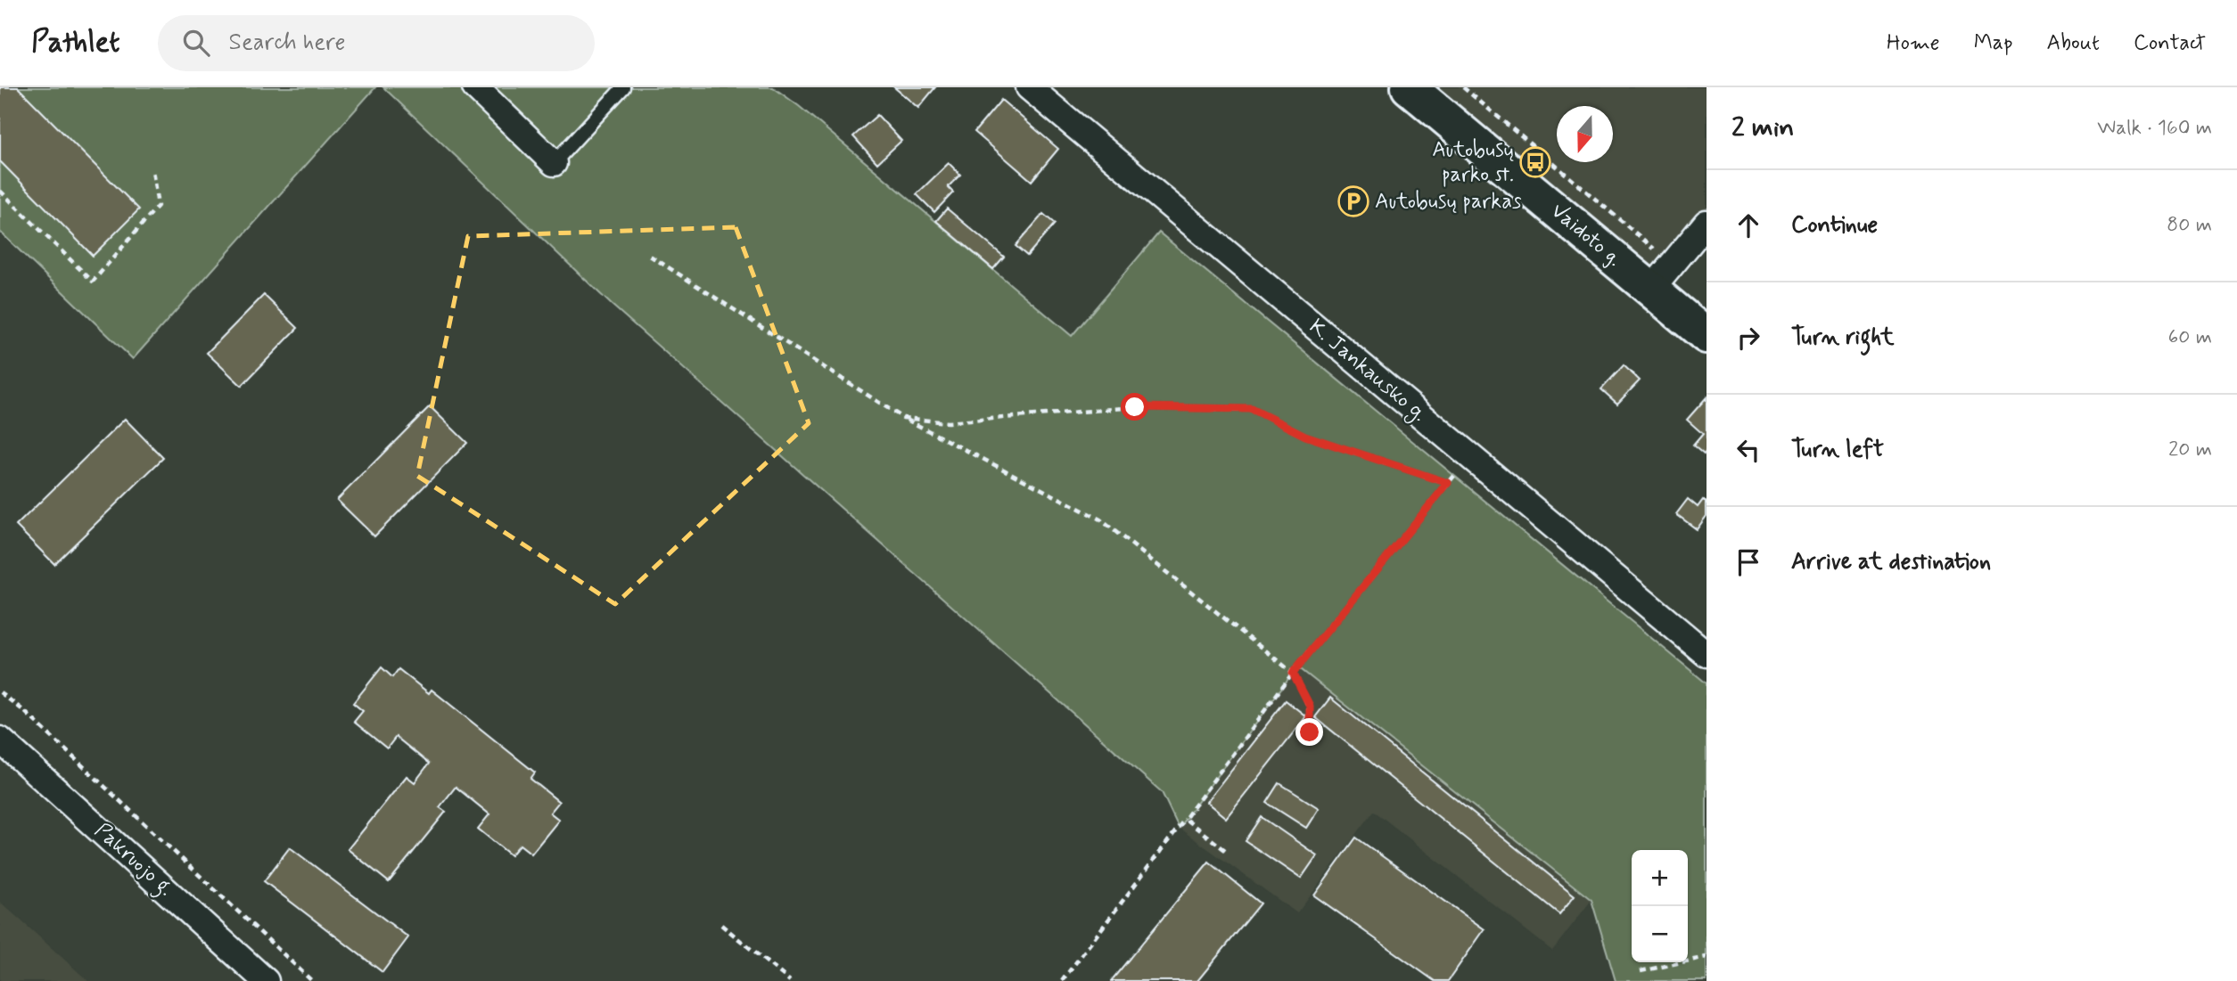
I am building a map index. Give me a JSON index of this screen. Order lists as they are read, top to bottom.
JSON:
{
  "streets": {
    "main road": ["Vaidoto g."],
    "street": ["K. Jankausko g.", "Pakruojo g."]
  },
  "places": {
    "bus stop": ["Autobusų parko st."],
    "parking": ["Autobusų parkas"]
  },
  "north": "bottom",
  "page": {
    "header": "Pathlet",
    "search": "Search here",
    "nav": [
      "Home",
      "Map",
      "About",
      "Contact"
    ],
    "heading": ["2 min", "Walk · 160 m"],
    "list": [
      ["Continue", "80 m"],
      ["Turn right", "60 m"],
      ["Turn left", "20 m"],
      "Arrive at destination"
    ],
    "map_buttons": ["+", "−"]
  }
}
